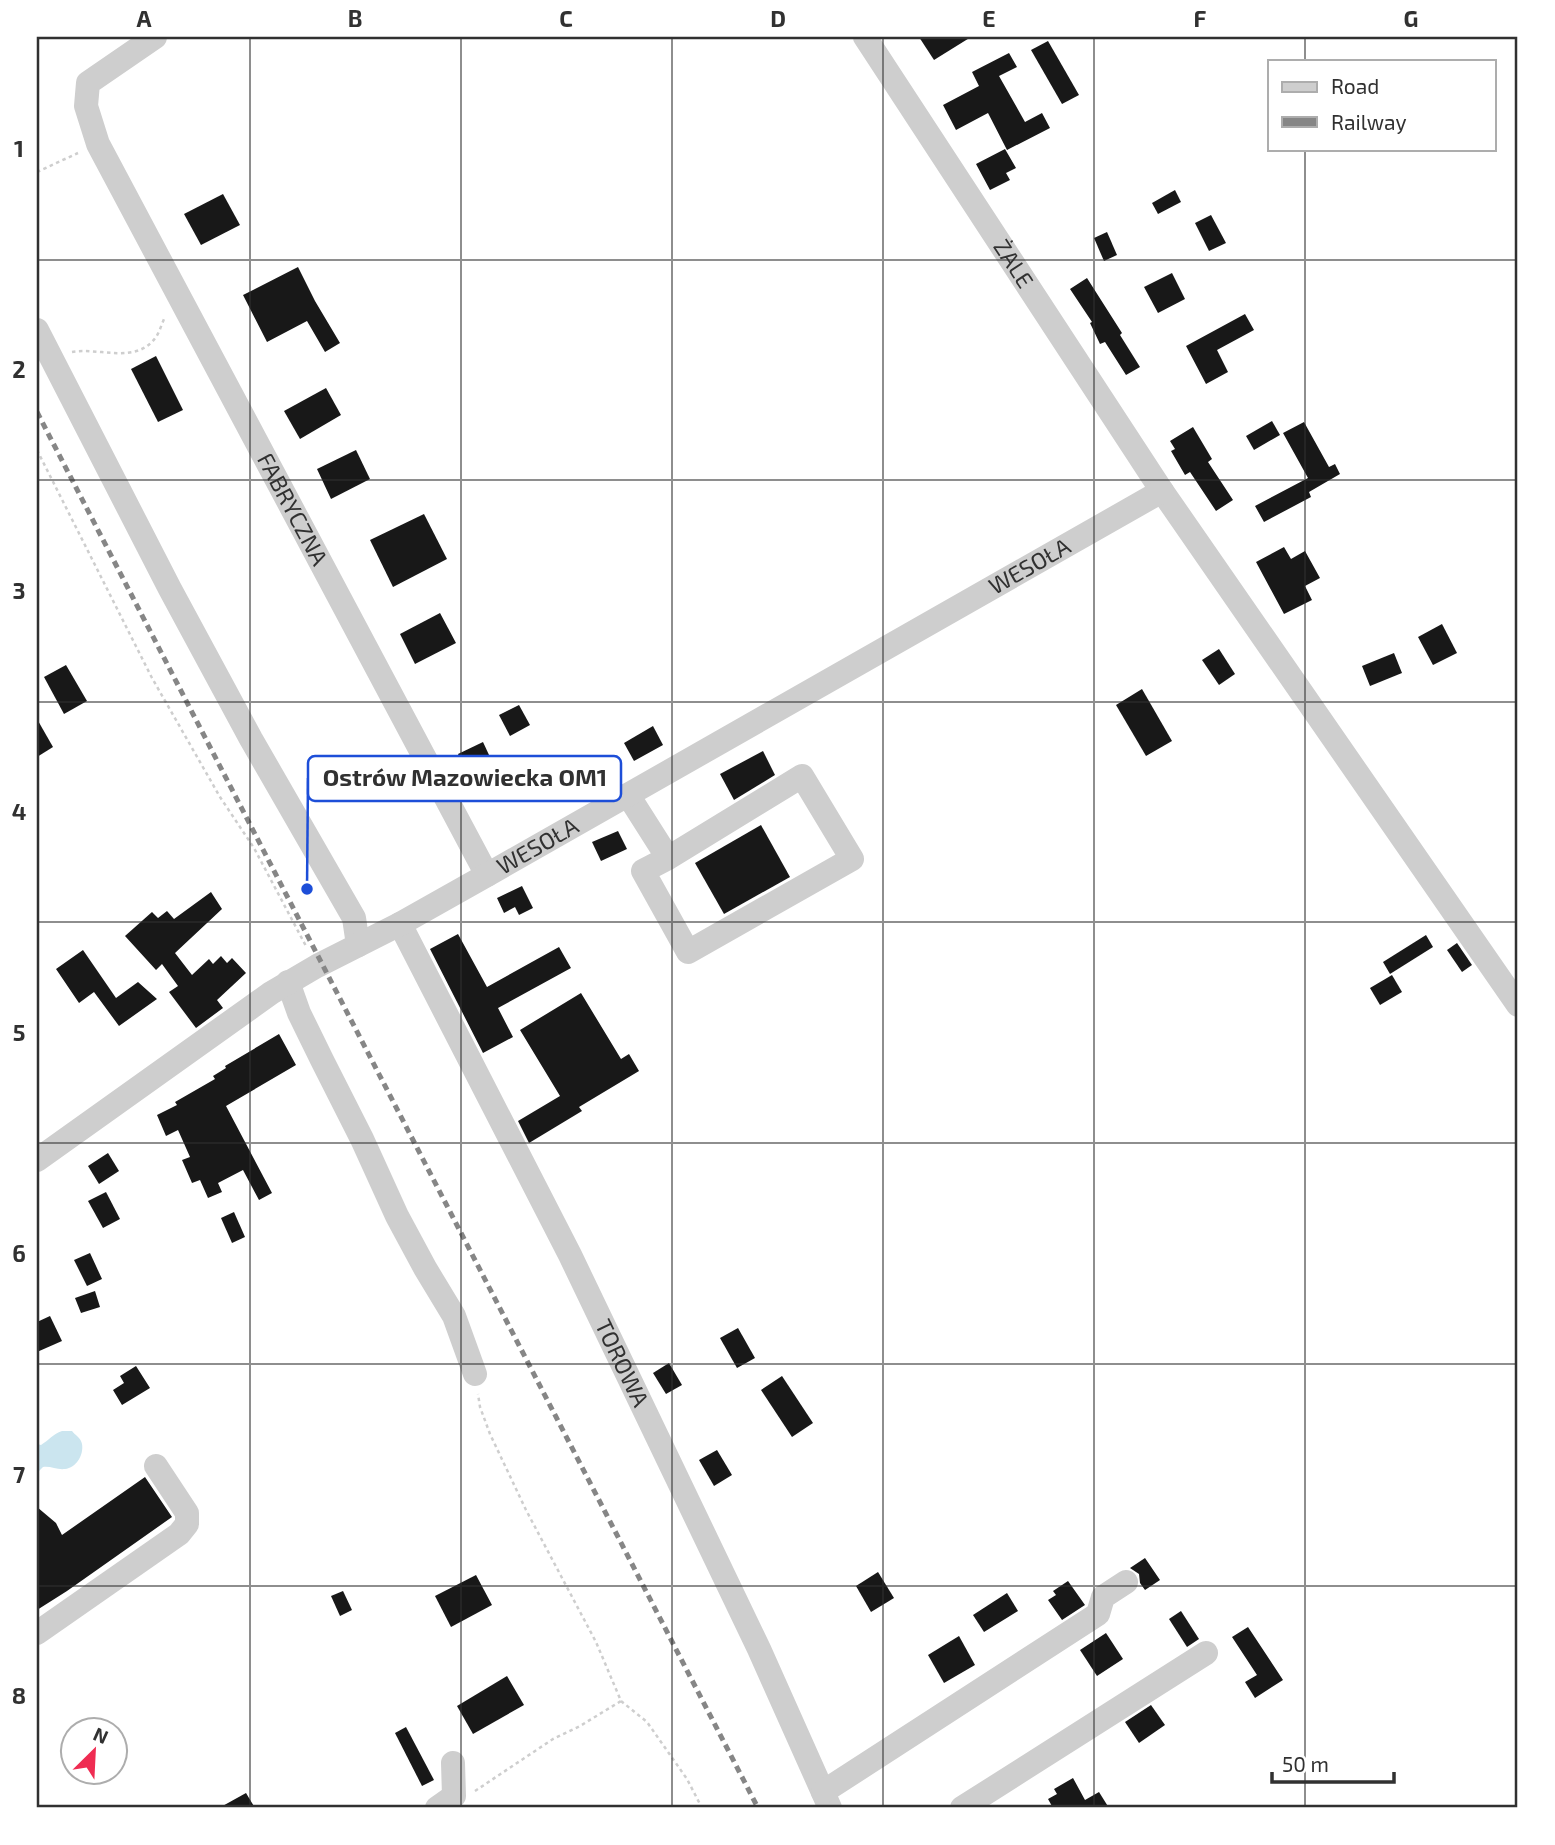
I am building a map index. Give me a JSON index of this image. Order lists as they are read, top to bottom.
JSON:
{
  "streets": {
    "street": [
      "ŻALE",
      "FABRYCZNA",
      "WESOŁA",
      "TOROWA"
    ]
  },
  "crossings": [
    ["ŻALE", "WESOŁA"],
    ["FABRYCZNA", "WESOŁA"],
    ["WESOŁA", "TOROWA"]
  ],
  "places": ["Ostrów Mazowiecka OM1"],
  "legend": ["Road", "Railway"],
  "scale_bar": "50 m",
  "north": "top right",
  "grid": {
    "columns": [
      "A",
      "B",
      "C",
      "D",
      "E",
      "F",
      "G"
    ],
    "rows": [
      "1",
      "2",
      "3",
      "4",
      "5",
      "6",
      "7",
      "8"
    ]
  }
}
